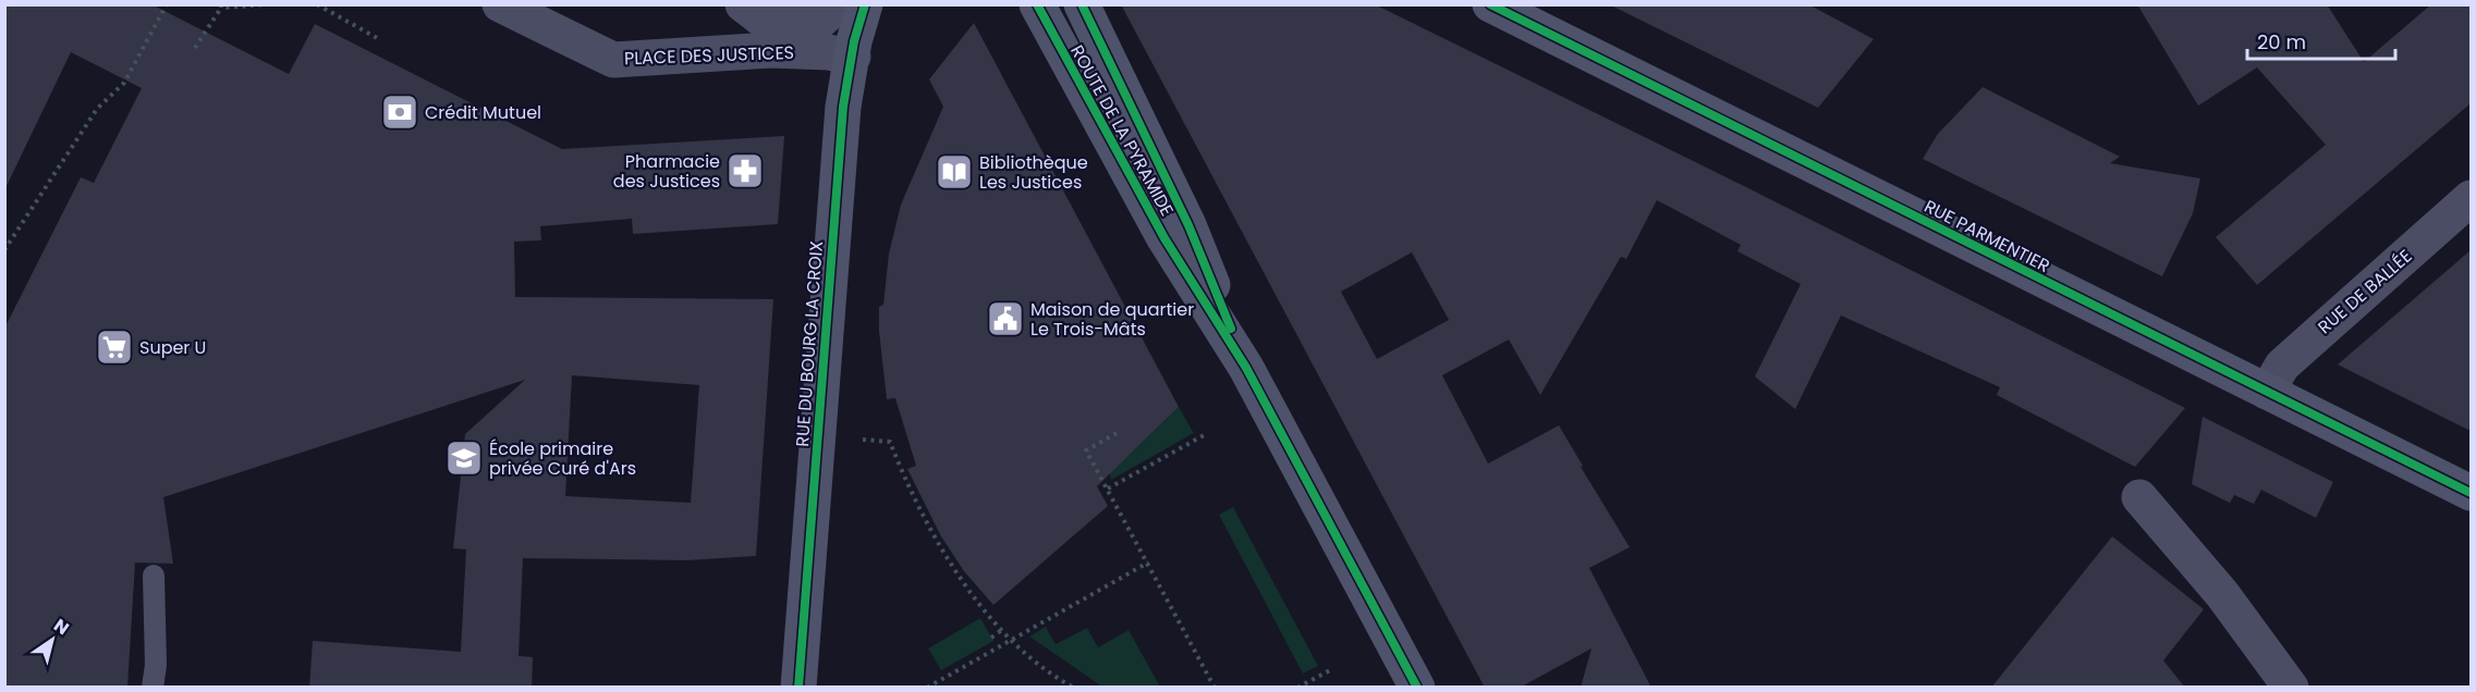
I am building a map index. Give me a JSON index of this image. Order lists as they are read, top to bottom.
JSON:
{
  "streets": {
    "street": [
      "PLACE DES JUSTICES",
      "ROUTE DE LA PYRAMIDE",
      "RUE PARMENTIER",
      "RUE DE BALLÉE",
      "RUE DU BOURG LA CROIX"
    ]
  },
  "crossings": [
    ["PLACE DES JUSTICES", "RUE DU BOURG LA CROIX"],
    ["RUE PARMENTIER", "RUE DE BALLÉE"]
  ],
  "places": {
    "bank": ["Crédit Mutuel"],
    "pharmacy": ["Pharmacie des Justices"],
    "library": ["Bibliothèque Les Justices"],
    "public building": ["Maison de quartier Le Trois-Mâts"],
    "supermarket": ["Super U"],
    "school or university": ["École primaire privée Curé d'Ars"]
  },
  "scale_bar": "20 m",
  "north": "top right"
}
